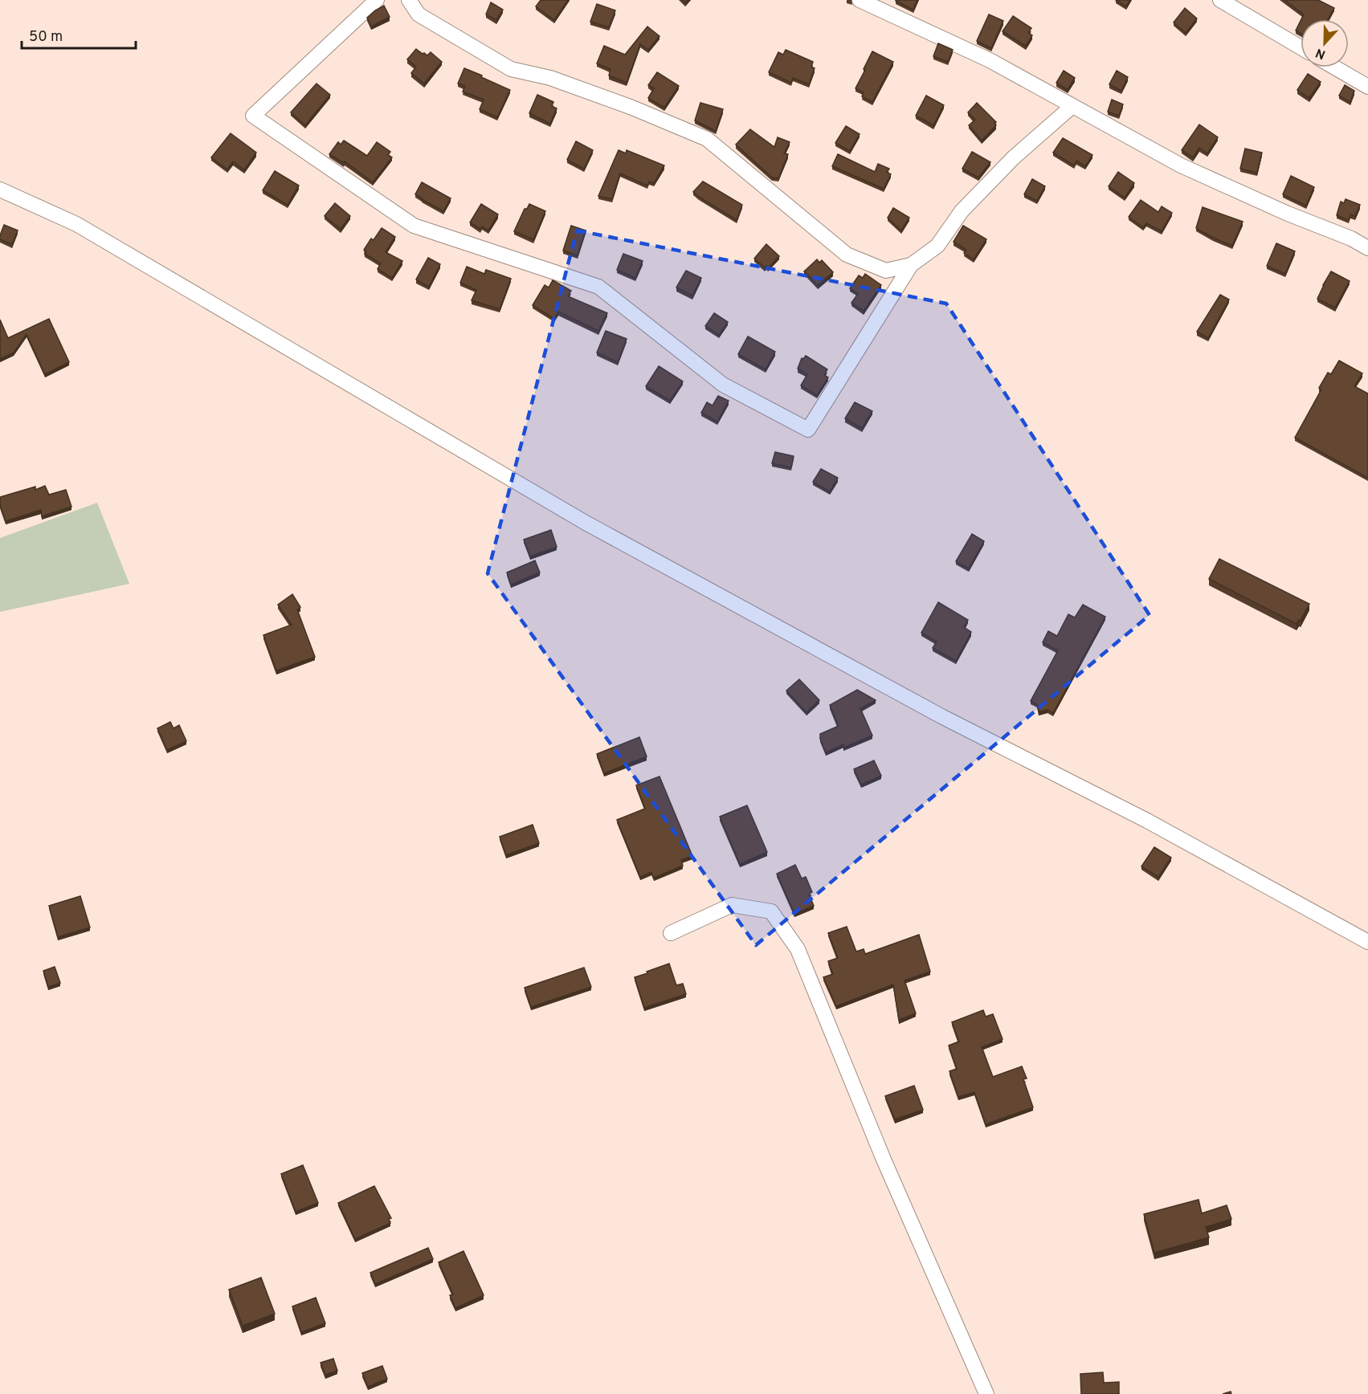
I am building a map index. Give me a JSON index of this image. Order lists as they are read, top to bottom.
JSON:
{
  "scale_bar": "50 m",
  "north": "bottom"
}
